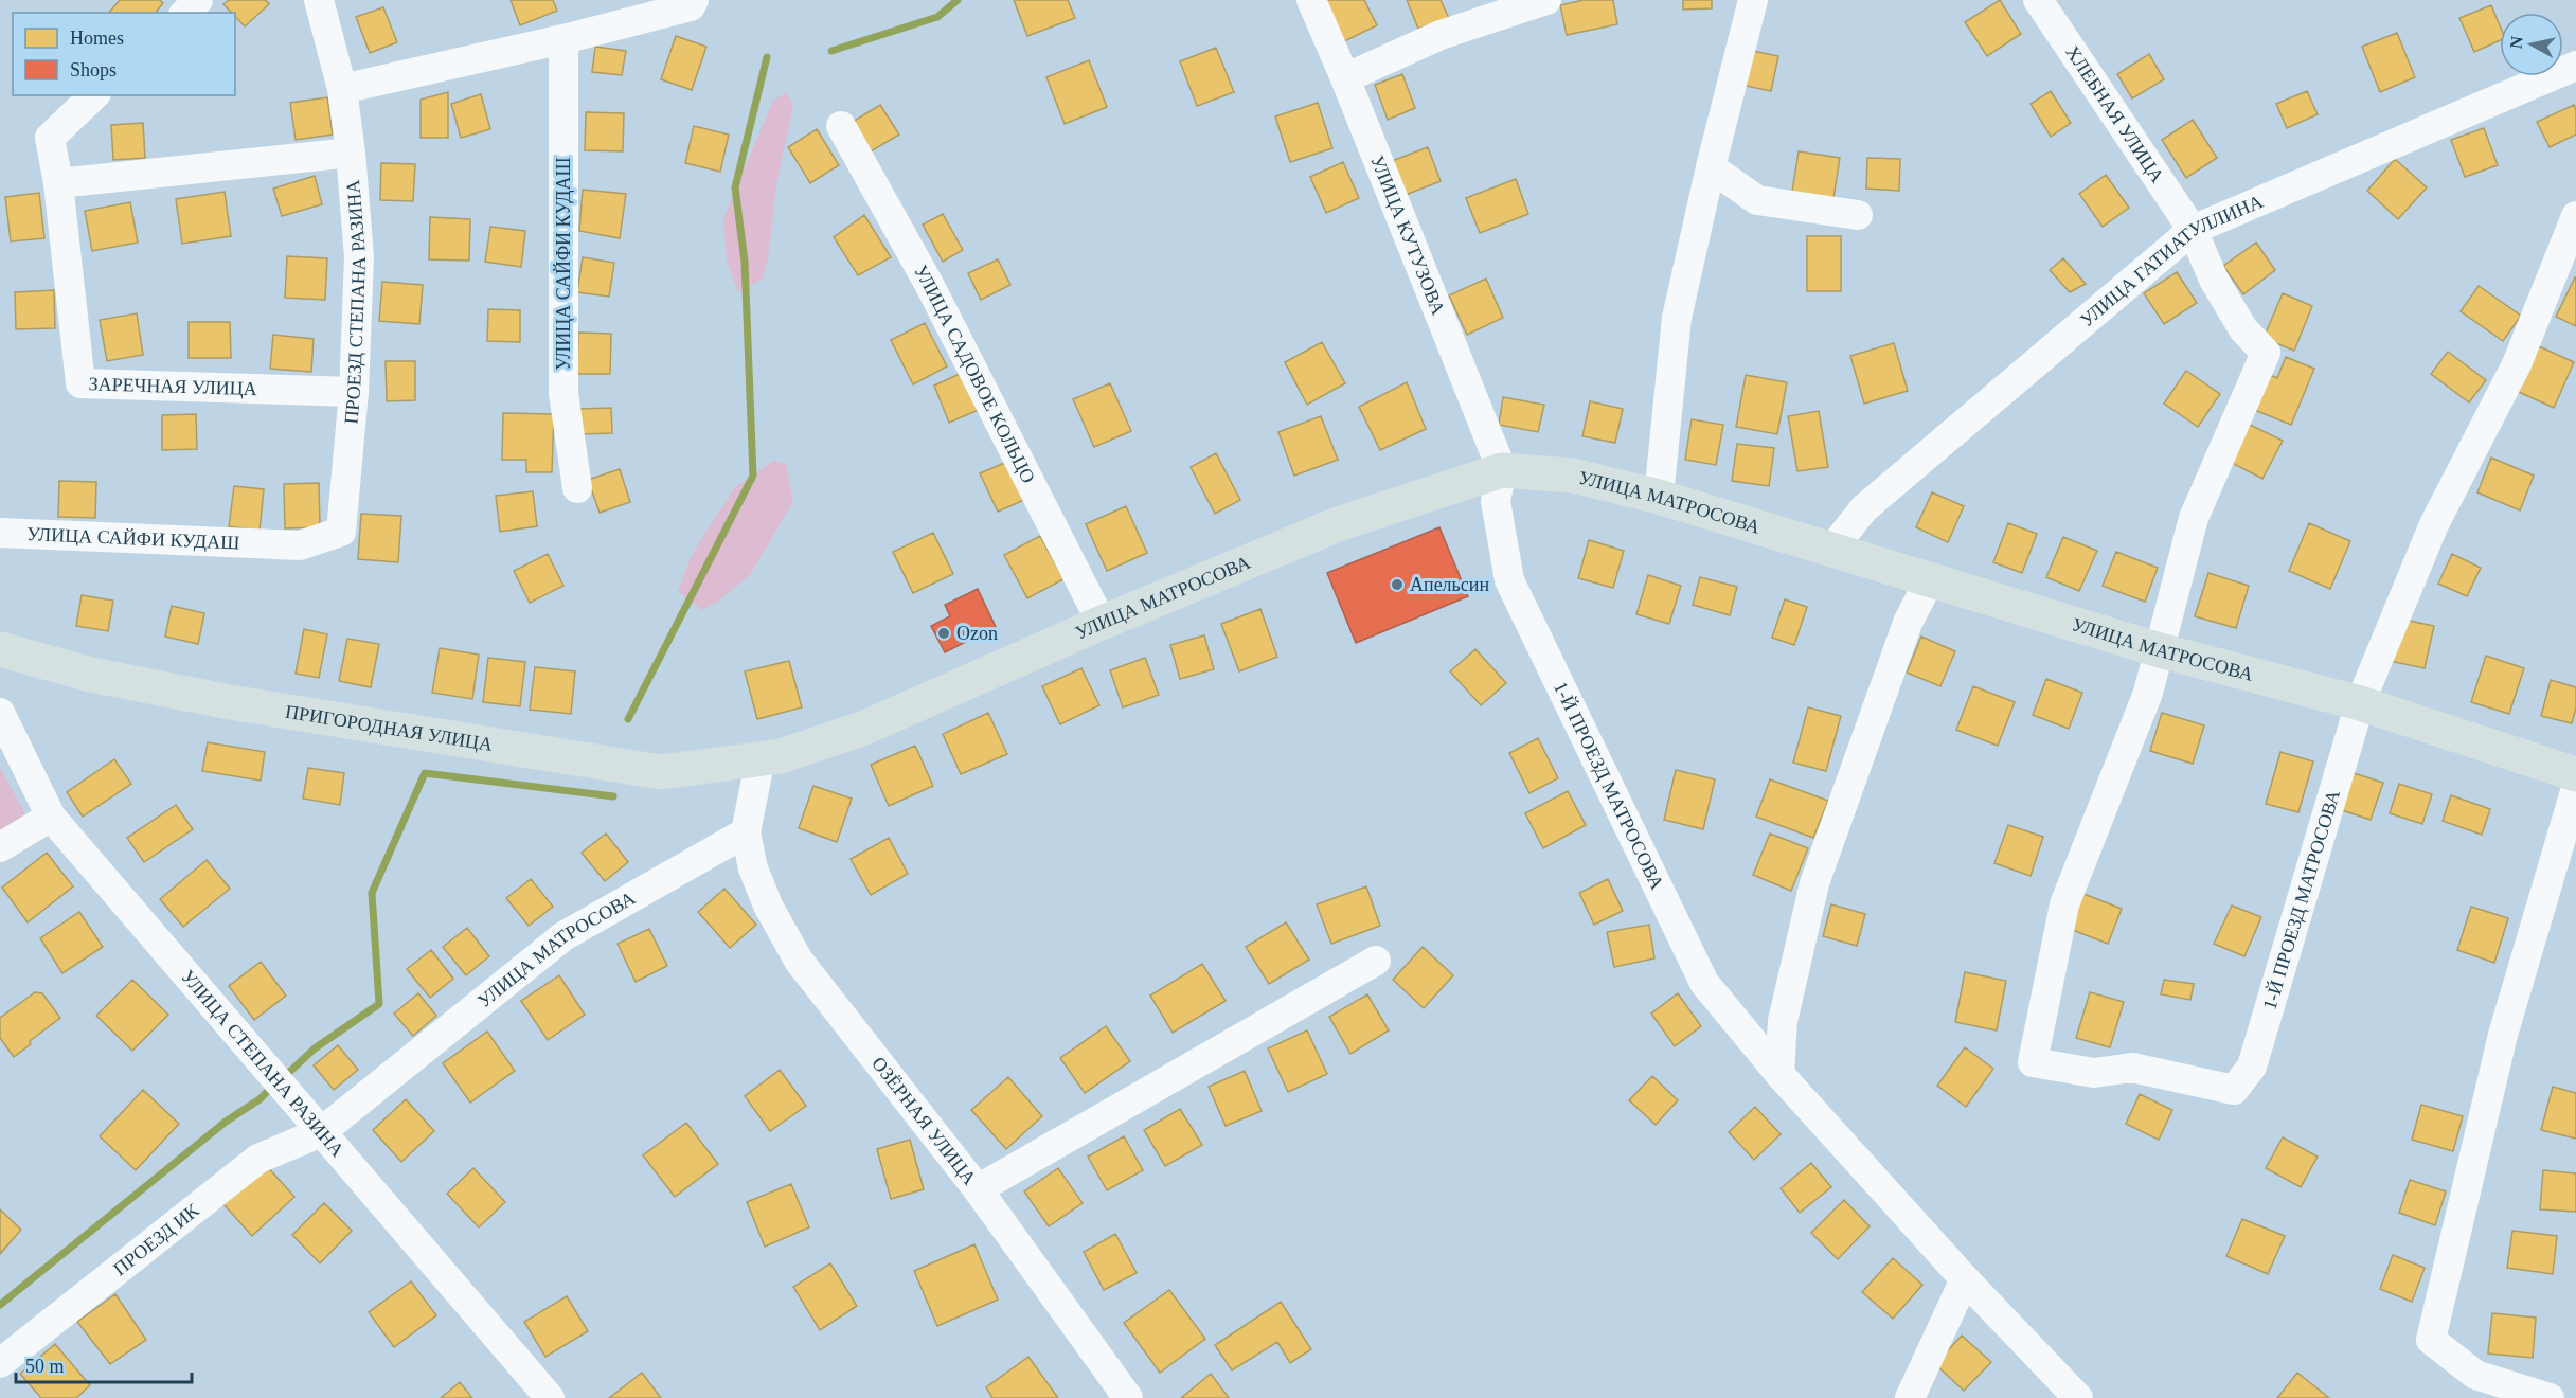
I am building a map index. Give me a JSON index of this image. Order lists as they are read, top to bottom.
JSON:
{
  "streets": {
    "main road": ["УЛИЦА МАТРОСОВА", "ПРИГОРОДНАЯ УЛИЦА"],
    "street": [
      "ХЛЕБНАЯ УЛИЦА",
      "УЛИЦА КУТУЗОВА",
      "УЛИЦА ГАТИАТУЛЛИНА",
      "УЛИЦА САЙФИ КУДАШ",
      "ПРОЕЗД СТЕПАНА РАЗИНА",
      "УЛИЦА САДОВОЕ КОЛЬЦО",
      "ЗАРЕЧНАЯ УЛИЦА",
      "1-Й ПРОЕЗД МАТРОСОВА",
      "УЛИЦА СТЕПАНА РАЗИНА",
      "ОЗЁРНАЯ УЛИЦА",
      "ПРОЕЗД ИК"
    ]
  },
  "crossings": [
    ["ХЛЕБНАЯ УЛИЦА", "УЛИЦА ГАТИАТУЛЛИНА"],
    ["ХЛЕБНАЯ УЛИЦА", "УЛИЦА МАТРОСОВА"],
    ["ХЛЕБНАЯ УЛИЦА", "1-Й ПРОЕЗД МАТРОСОВА"],
    ["УЛИЦА КУТУЗОВА", "УЛИЦА МАТРОСОВА"],
    ["УЛИЦА КУТУЗОВА", "1-Й ПРОЕЗД МАТРОСОВА"],
    ["УЛИЦА ГАТИАТУЛЛИНА", "УЛИЦА МАТРОСОВА"],
    ["УЛИЦА САЙФИ КУДАШ", "ПРОЕЗД СТЕПАНА РАЗИНА"],
    ["ПРОЕЗД СТЕПАНА РАЗИНА", "ЗАРЕЧНАЯ УЛИЦА"],
    ["УЛИЦА САДОВОЕ КОЛЬЦО", "УЛИЦА МАТРОСОВА"],
    ["УЛИЦА МАТРОСОВА", "ПРИГОРОДНАЯ УЛИЦА"],
    ["УЛИЦА МАТРОСОВА", "1-Й ПРОЕЗД МАТРОСОВА"],
    ["УЛИЦА МАТРОСОВА", "УЛИЦА СТЕПАНА РАЗИНА"],
    ["УЛИЦА МАТРОСОВА", "ОЗЁРНАЯ УЛИЦА"],
    ["УЛИЦА МАТРОСОВА", "ПРОЕЗД ИК"],
    ["УЛИЦА СТЕПАНА РАЗИНА", "ПРОЕЗД ИК"]
  ],
  "places": ["Апельсин", "Ozon"],
  "legend": ["Homes", "Shops"],
  "scale_bar": "50 m",
  "north": "left"
}
